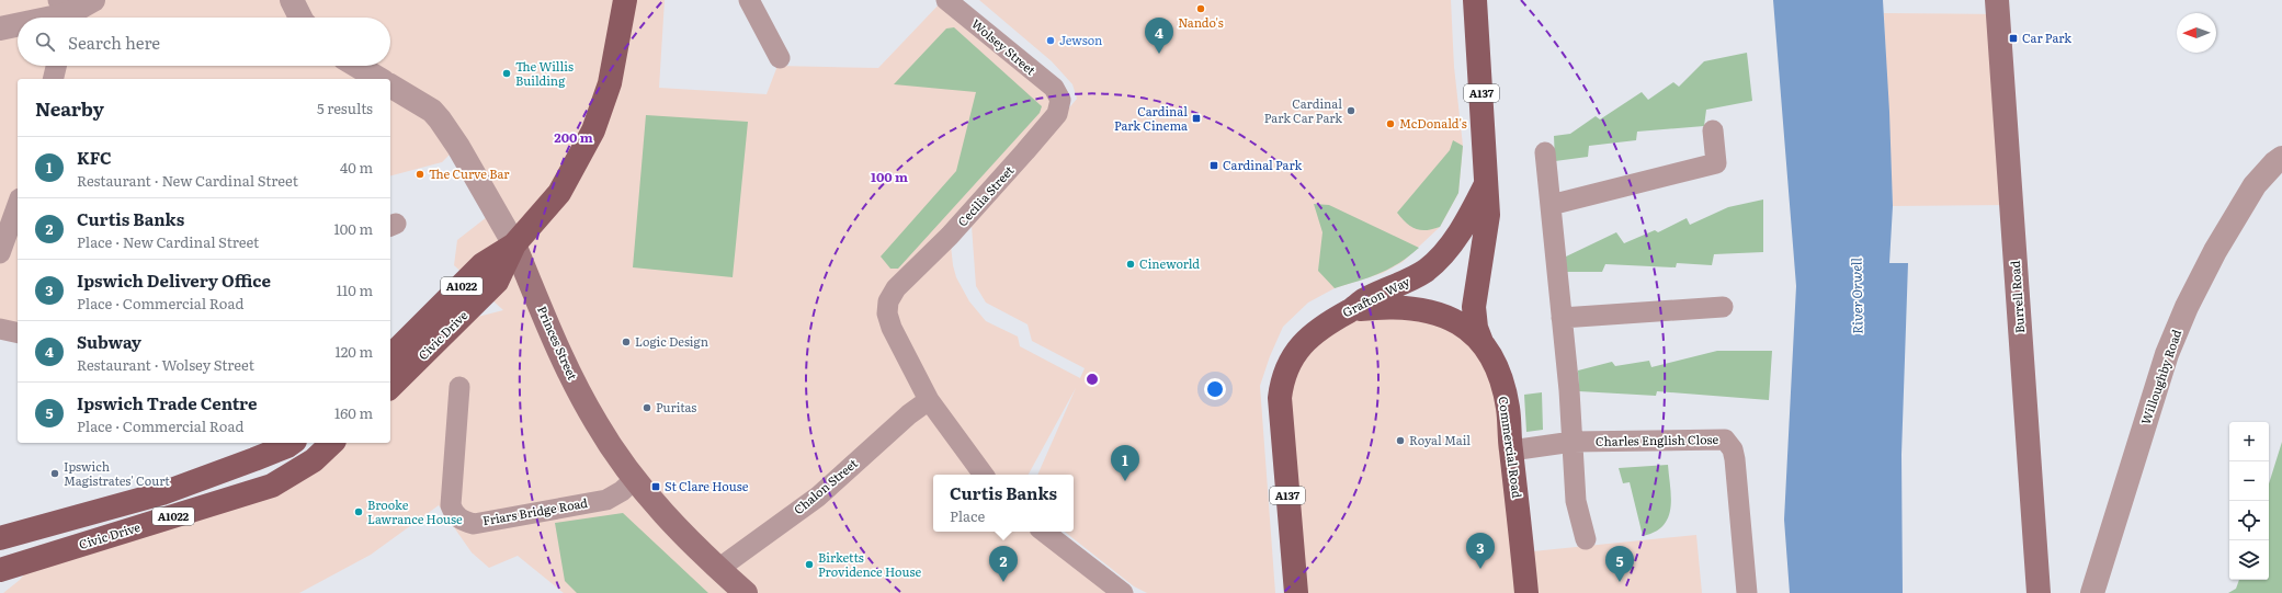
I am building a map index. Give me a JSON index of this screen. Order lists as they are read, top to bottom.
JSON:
{
  "streets": {
    "main road": [
      "A137",
      "A1022",
      "Grafton Way",
      "Burrell Road",
      "Civic Drive",
      "Princes Street",
      "Commercial Road"
    ],
    "street": [
      "Wolsey Street",
      "Cecilia Street",
      "Willoughby Road",
      "Charles English Close",
      "Chalon Street",
      "Friars Bridge Road"
    ]
  },
  "crossings": [
    ["Wolsey Street", "Cecilia Street"],
    ["Cecilia Street", "Chalon Street"],
    ["A1022", "Civic Drive"],
    ["A1022", "Princes Street"],
    ["Grafton Way", "Commercial Road"],
    ["Civic Drive", "Princes Street"],
    ["Princes Street", "Chalon Street"],
    ["Princes Street", "Friars Bridge Road"],
    ["Charles English Close", "Commercial Road"]
  ],
  "water": ["River Orwell"],
  "places": {
    "other": [
      "Nando's",
      "Jewson",
      "The Willis Building",
      "Cardinal Park Car Park",
      "McDonald's",
      "The Curve Bar",
      "Cineworld",
      "Logic Design",
      "Puritas",
      "Royal Mail",
      "Ipswich Magistrates' Court",
      "Brooke Lawrance House",
      "Birketts Providence House"
    ],
    "transit": [
      "Car Park",
      "Cardinal Park Cinema",
      "Cardinal Park",
      "St Clare House"
    ]
  },
  "north": "left",
  "page": {
    "pins": [
      "4",
      "1",
      "3",
      "2",
      "5"
    ],
    "search": "Search here",
    "heading": ["Nearby", "5 results"],
    "list": [
      {
        "mark": "1",
        "name": "KFC",
        "note": "Restaurant · New Cardinal Street",
        "value": "40 m"
      },
      {
        "mark": "2",
        "name": "Curtis Banks",
        "note": "Place · New Cardinal Street",
        "value": "100 m"
      },
      {
        "mark": "3",
        "name": "Ipswich Delivery Office",
        "note": "Place · Commercial Road",
        "value": "110 m"
      },
      {
        "mark": "4",
        "name": "Subway",
        "note": "Restaurant · Wolsey Street",
        "value": "120 m"
      },
      {
        "mark": "5",
        "name": "Ipswich Trade Centre",
        "note": "Place · Commercial Road",
        "value": "160 m"
      }
    ],
    "map_buttons": ["+", "−"],
    "popup": ["Curtis Banks", "Place"]
  },
  "rings": ["200 m", "100 m"]
}
